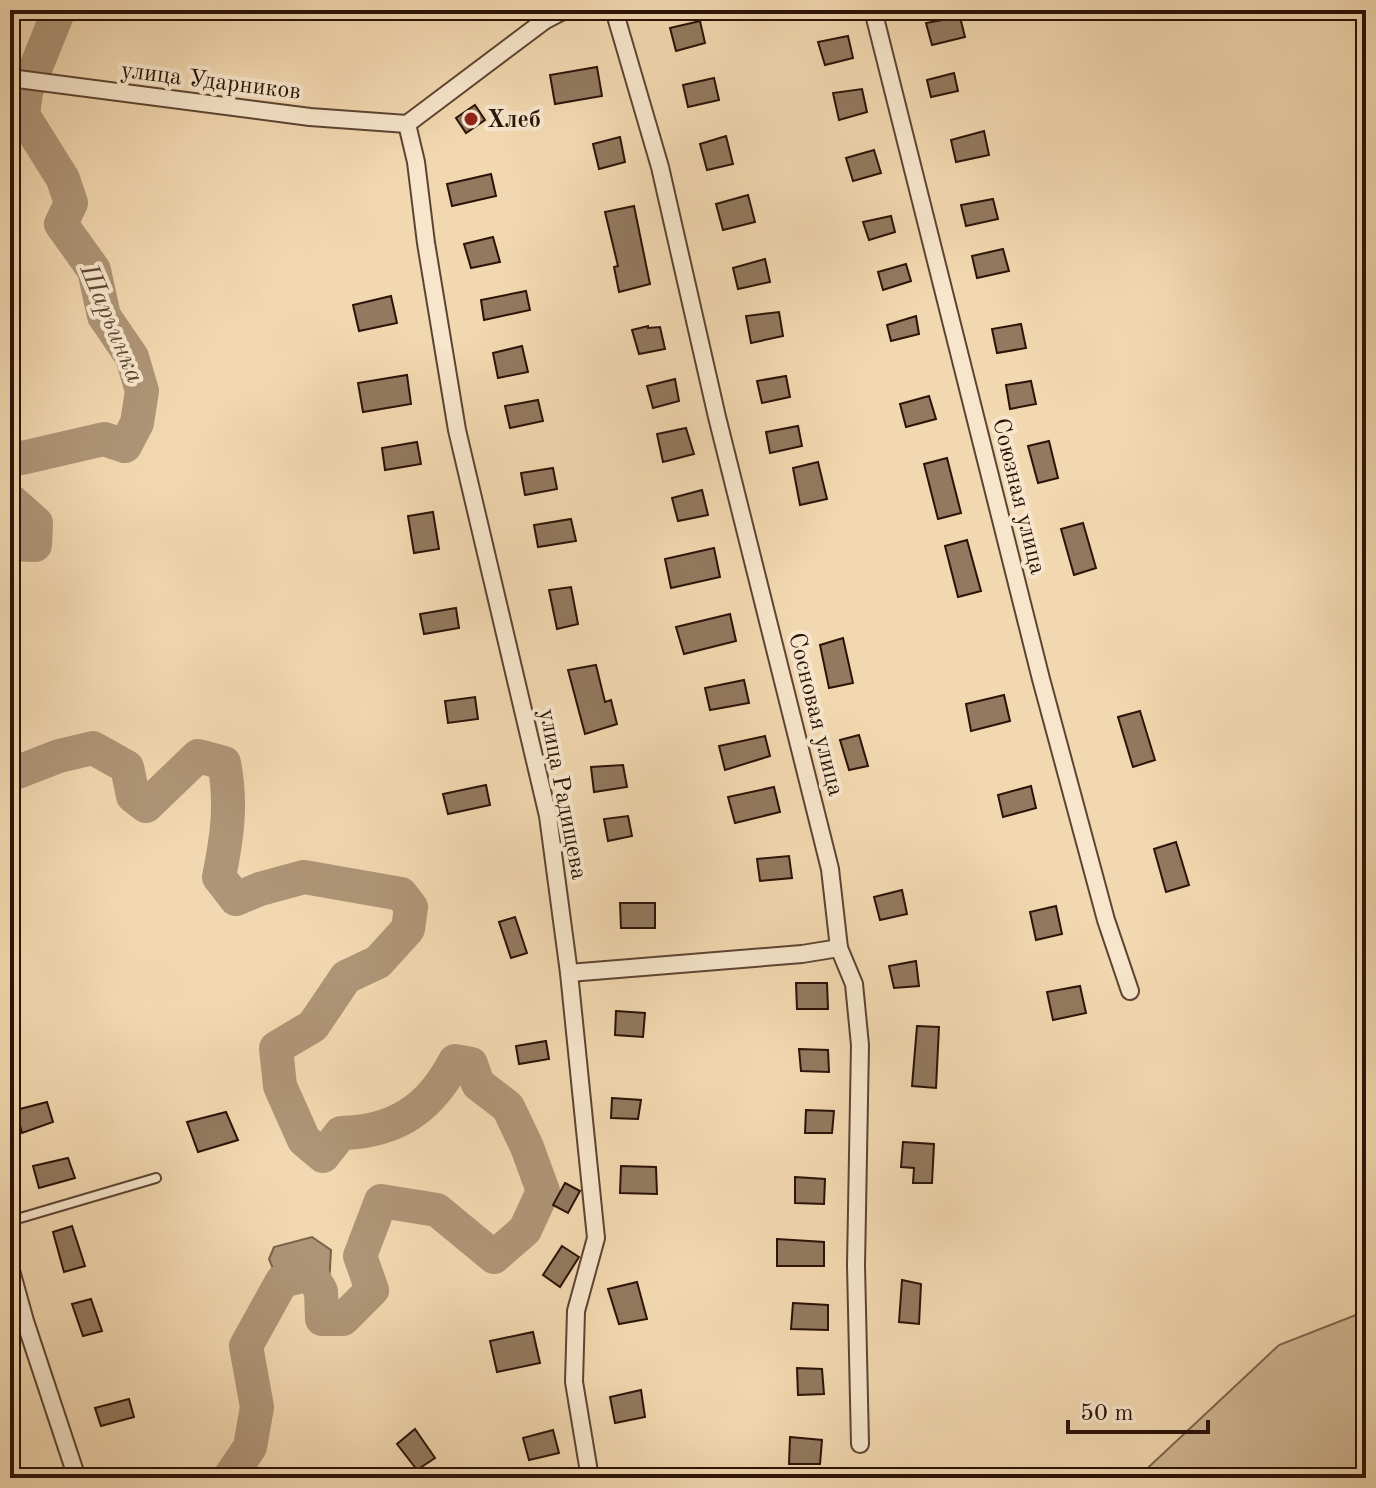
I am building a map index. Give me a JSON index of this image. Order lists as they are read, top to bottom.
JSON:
{
  "streets": {
    "street": [
      "улица Ударников",
      "Союзная улица",
      "Сосновая улица",
      "улица Радищева"
    ]
  },
  "crossings": [
    ["улица Ударников", "улица Радищева"]
  ],
  "water": ["Шарьинка"],
  "places": ["Хлеб"],
  "scale_bar": "50 m"
}
